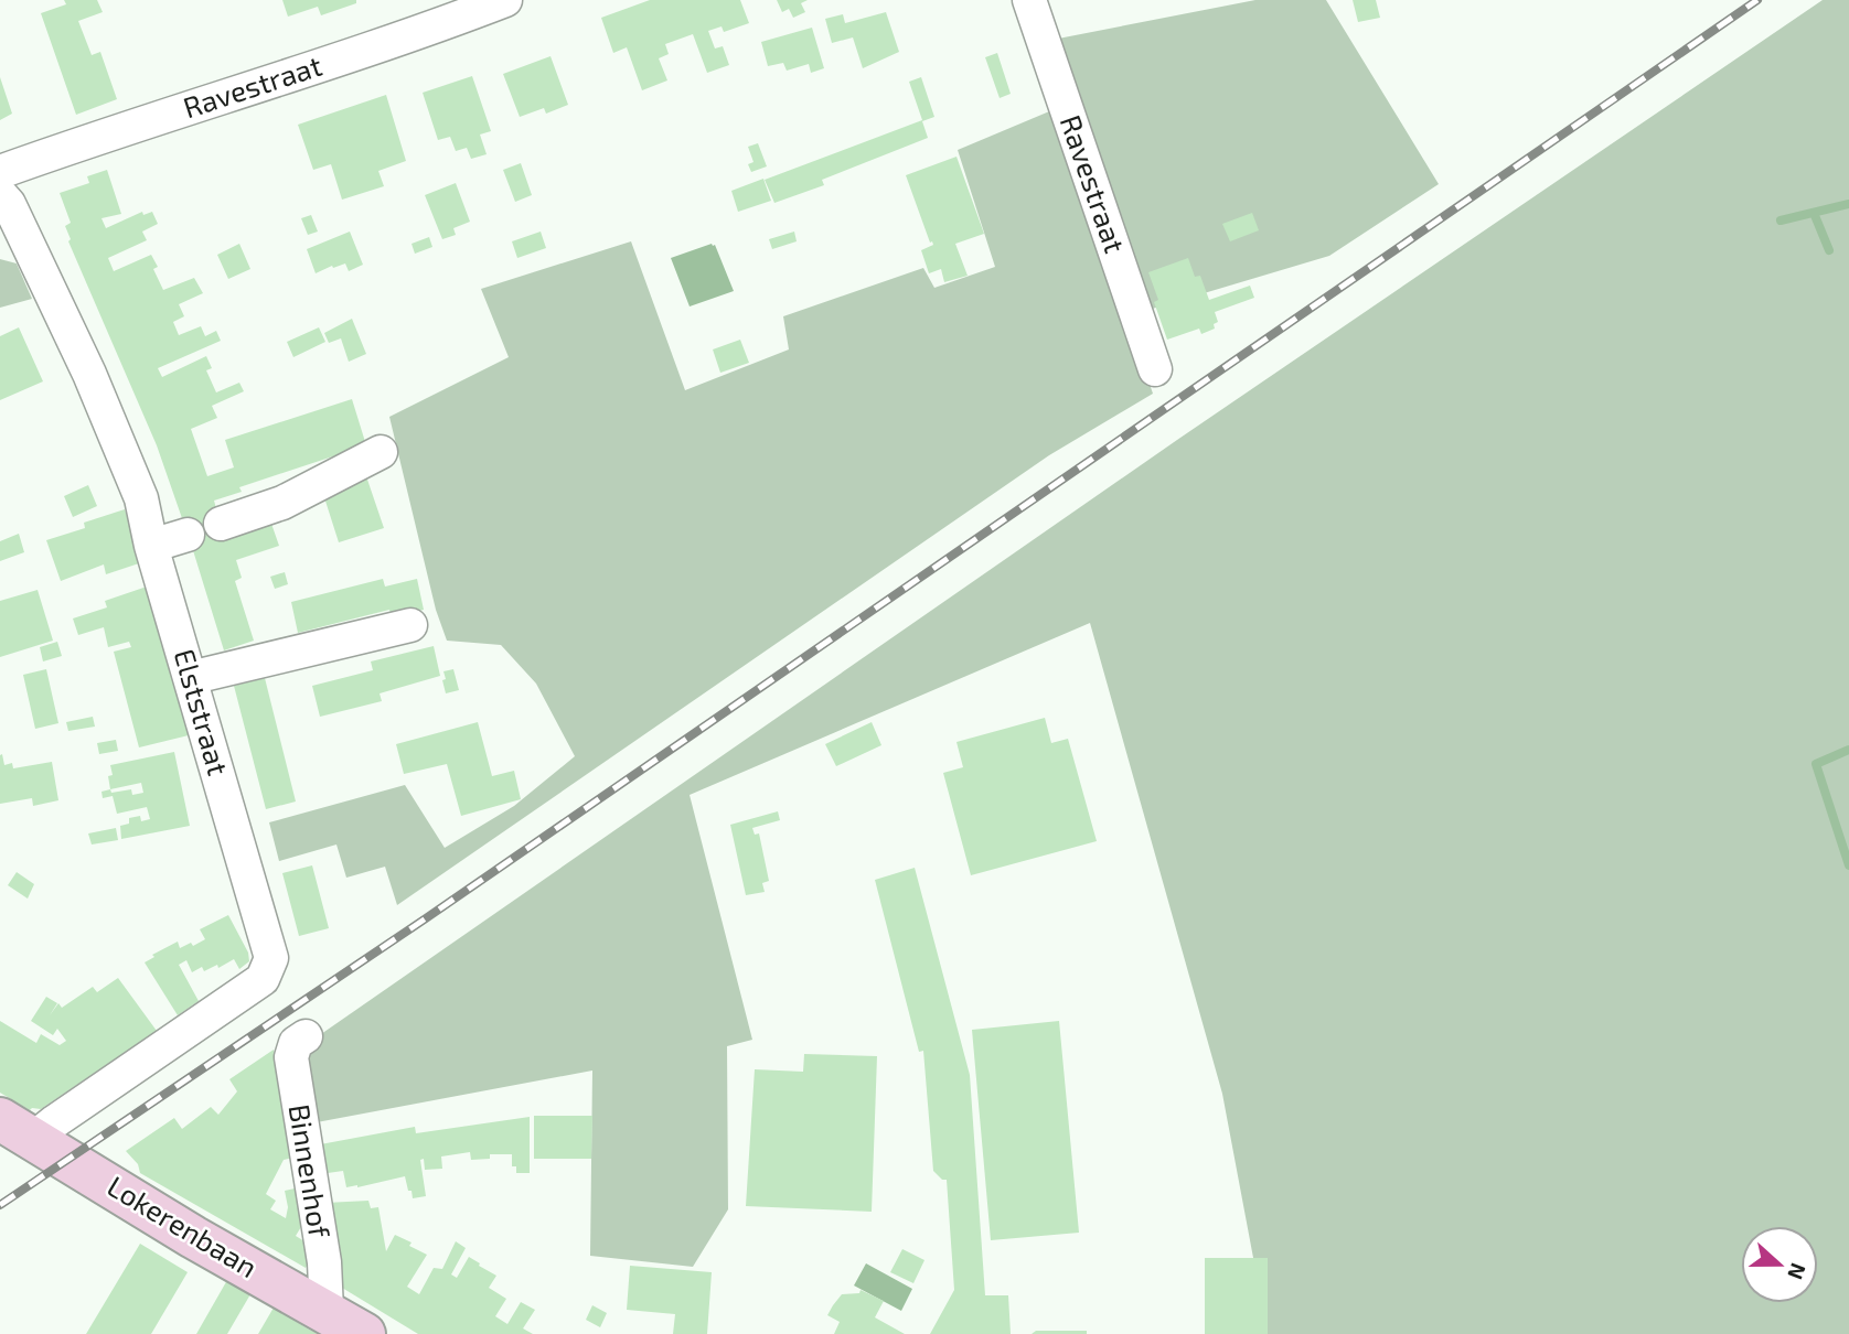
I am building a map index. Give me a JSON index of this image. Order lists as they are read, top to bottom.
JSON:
{
  "streets": {
    "street": [
      "Ravestraat",
      "Elststraat",
      "Binnenhof",
      "Lokerenbaan"
    ]
  },
  "crossings": [
    ["Elststraat", "Lokerenbaan"],
    ["Binnenhof", "Lokerenbaan"]
  ],
  "north": "right"
}
